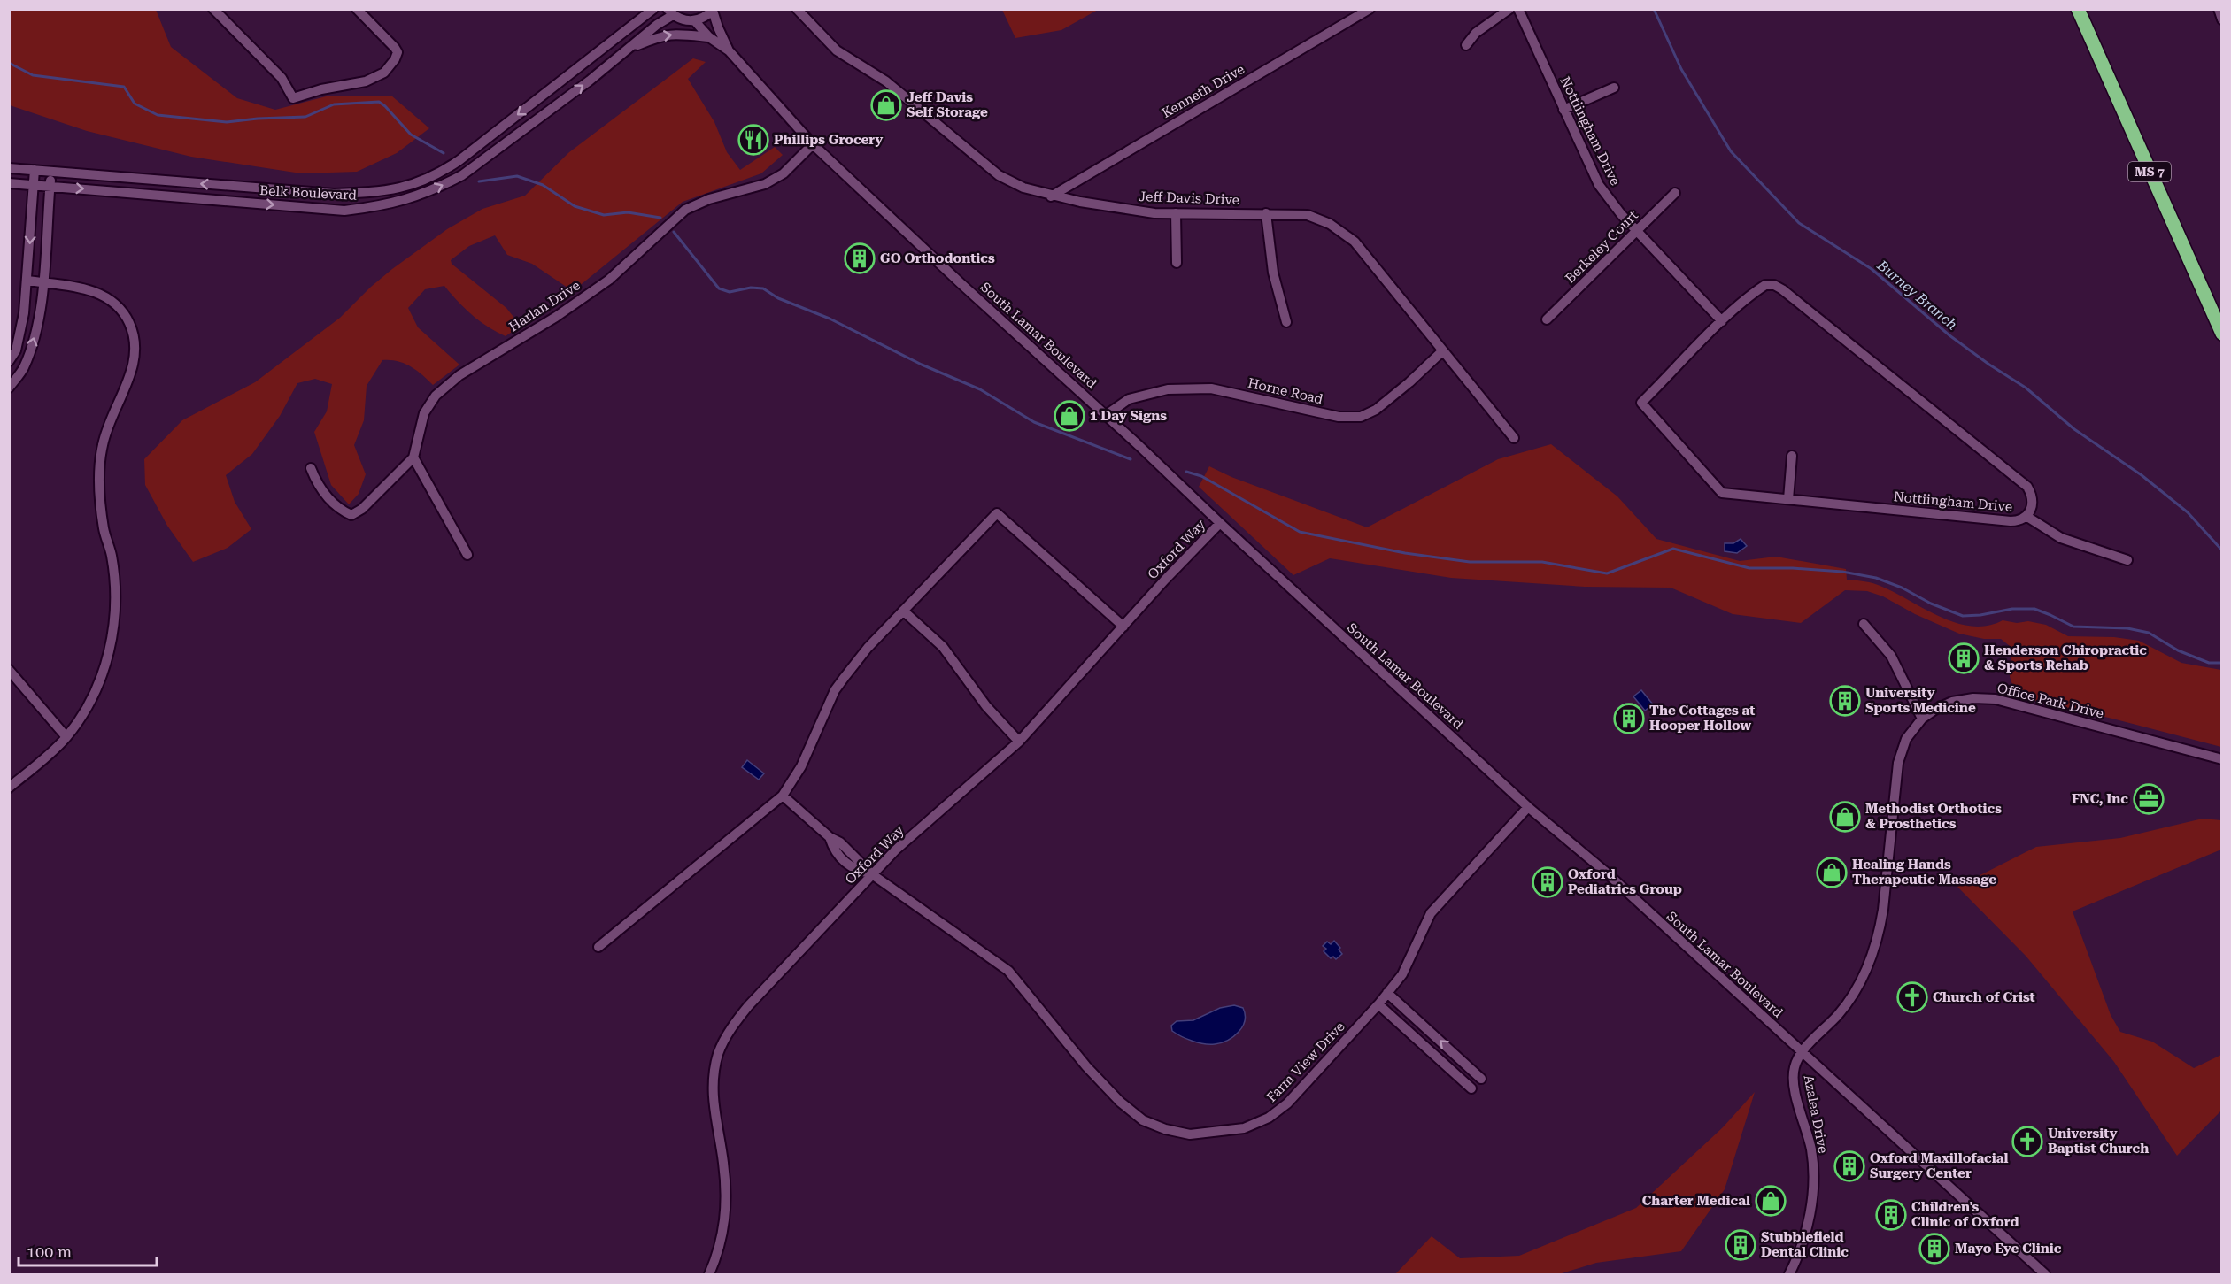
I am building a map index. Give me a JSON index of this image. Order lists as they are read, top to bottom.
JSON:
{
  "streets": {
    "highway": ["MS 7"],
    "street": [
      "Kenneth Drive",
      "Nottiingham Drive",
      "Belk Boulevard",
      "Jeff Davis Drive",
      "Berkeley Court",
      "Harlan Drive",
      "South Lamar Boulevard",
      "Horne Road",
      "Oxford Way",
      "Office Park Drive",
      "Farm View Drive",
      "Azalea Drive"
    ]
  },
  "crossings": [
    ["Kenneth Drive", "Jeff Davis Drive"],
    ["Nottiingham Drive", "Berkeley Court"],
    ["Jeff Davis Drive", "Horne Road"],
    ["Harlan Drive", "South Lamar Boulevard"],
    ["South Lamar Boulevard", "Horne Road"],
    ["South Lamar Boulevard", "Oxford Way"],
    ["South Lamar Boulevard", "Office Park Drive"],
    ["South Lamar Boulevard", "Farm View Drive"],
    ["South Lamar Boulevard", "Azalea Drive"],
    ["Oxford Way", "Farm View Drive"],
    ["Office Park Drive", "Azalea Drive"]
  ],
  "water": ["Burney Branch"],
  "places": {
    "shop": [
      "Jeff Davis Self Storage",
      "1 Day Signs",
      "Methodist Orthotics & Prosthetics",
      "Healing Hands Therapeutic Massage",
      "Charter Medical"
    ],
    "restaurant": ["Phillips Grocery"],
    "building": [
      "GO Orthodontics",
      "Henderson Chiropractic & Sports Rehab",
      "University Sports Medicine",
      "The Cottages at Hooper Hollow",
      "Oxford Pediatrics Group",
      "Oxford Maxillofacial Surgery Center",
      "Children's Clinic of Oxford",
      "Stubblefield Dental Clinic",
      "Mayo Eye Clinic"
    ],
    "office": ["FNC, Inc"],
    "church": ["Church of Crist", "University Baptist Church"]
  },
  "scale_bar": "100 m"
}
